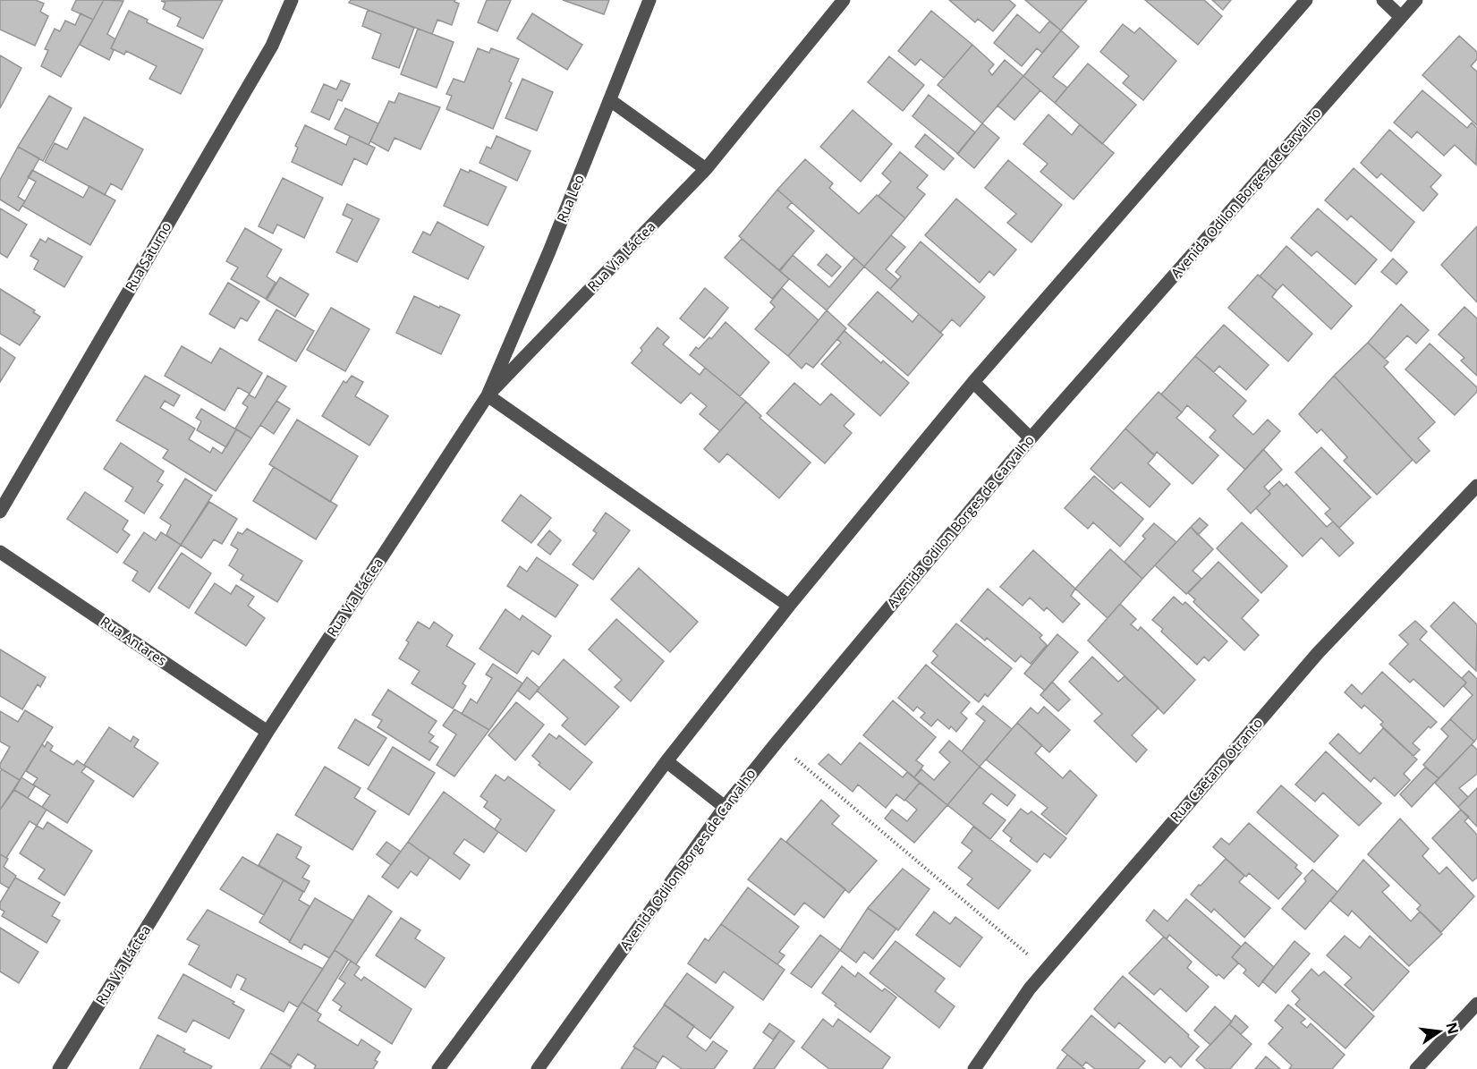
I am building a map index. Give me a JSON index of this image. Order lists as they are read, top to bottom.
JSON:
{
  "streets": {
    "street": [
      "Avenida Odilon Borges de Carvalho",
      "Rua Leo",
      "Rua Saturno",
      "Rua Via Láctea",
      "Rua Antares",
      "Rua Caetano Otranto"
    ]
  },
  "crossings": [
    ["Rua Leo", "Rua Via Láctea"],
    ["Rua Via Láctea", "Rua Antares"]
  ],
  "north": "right"
}
